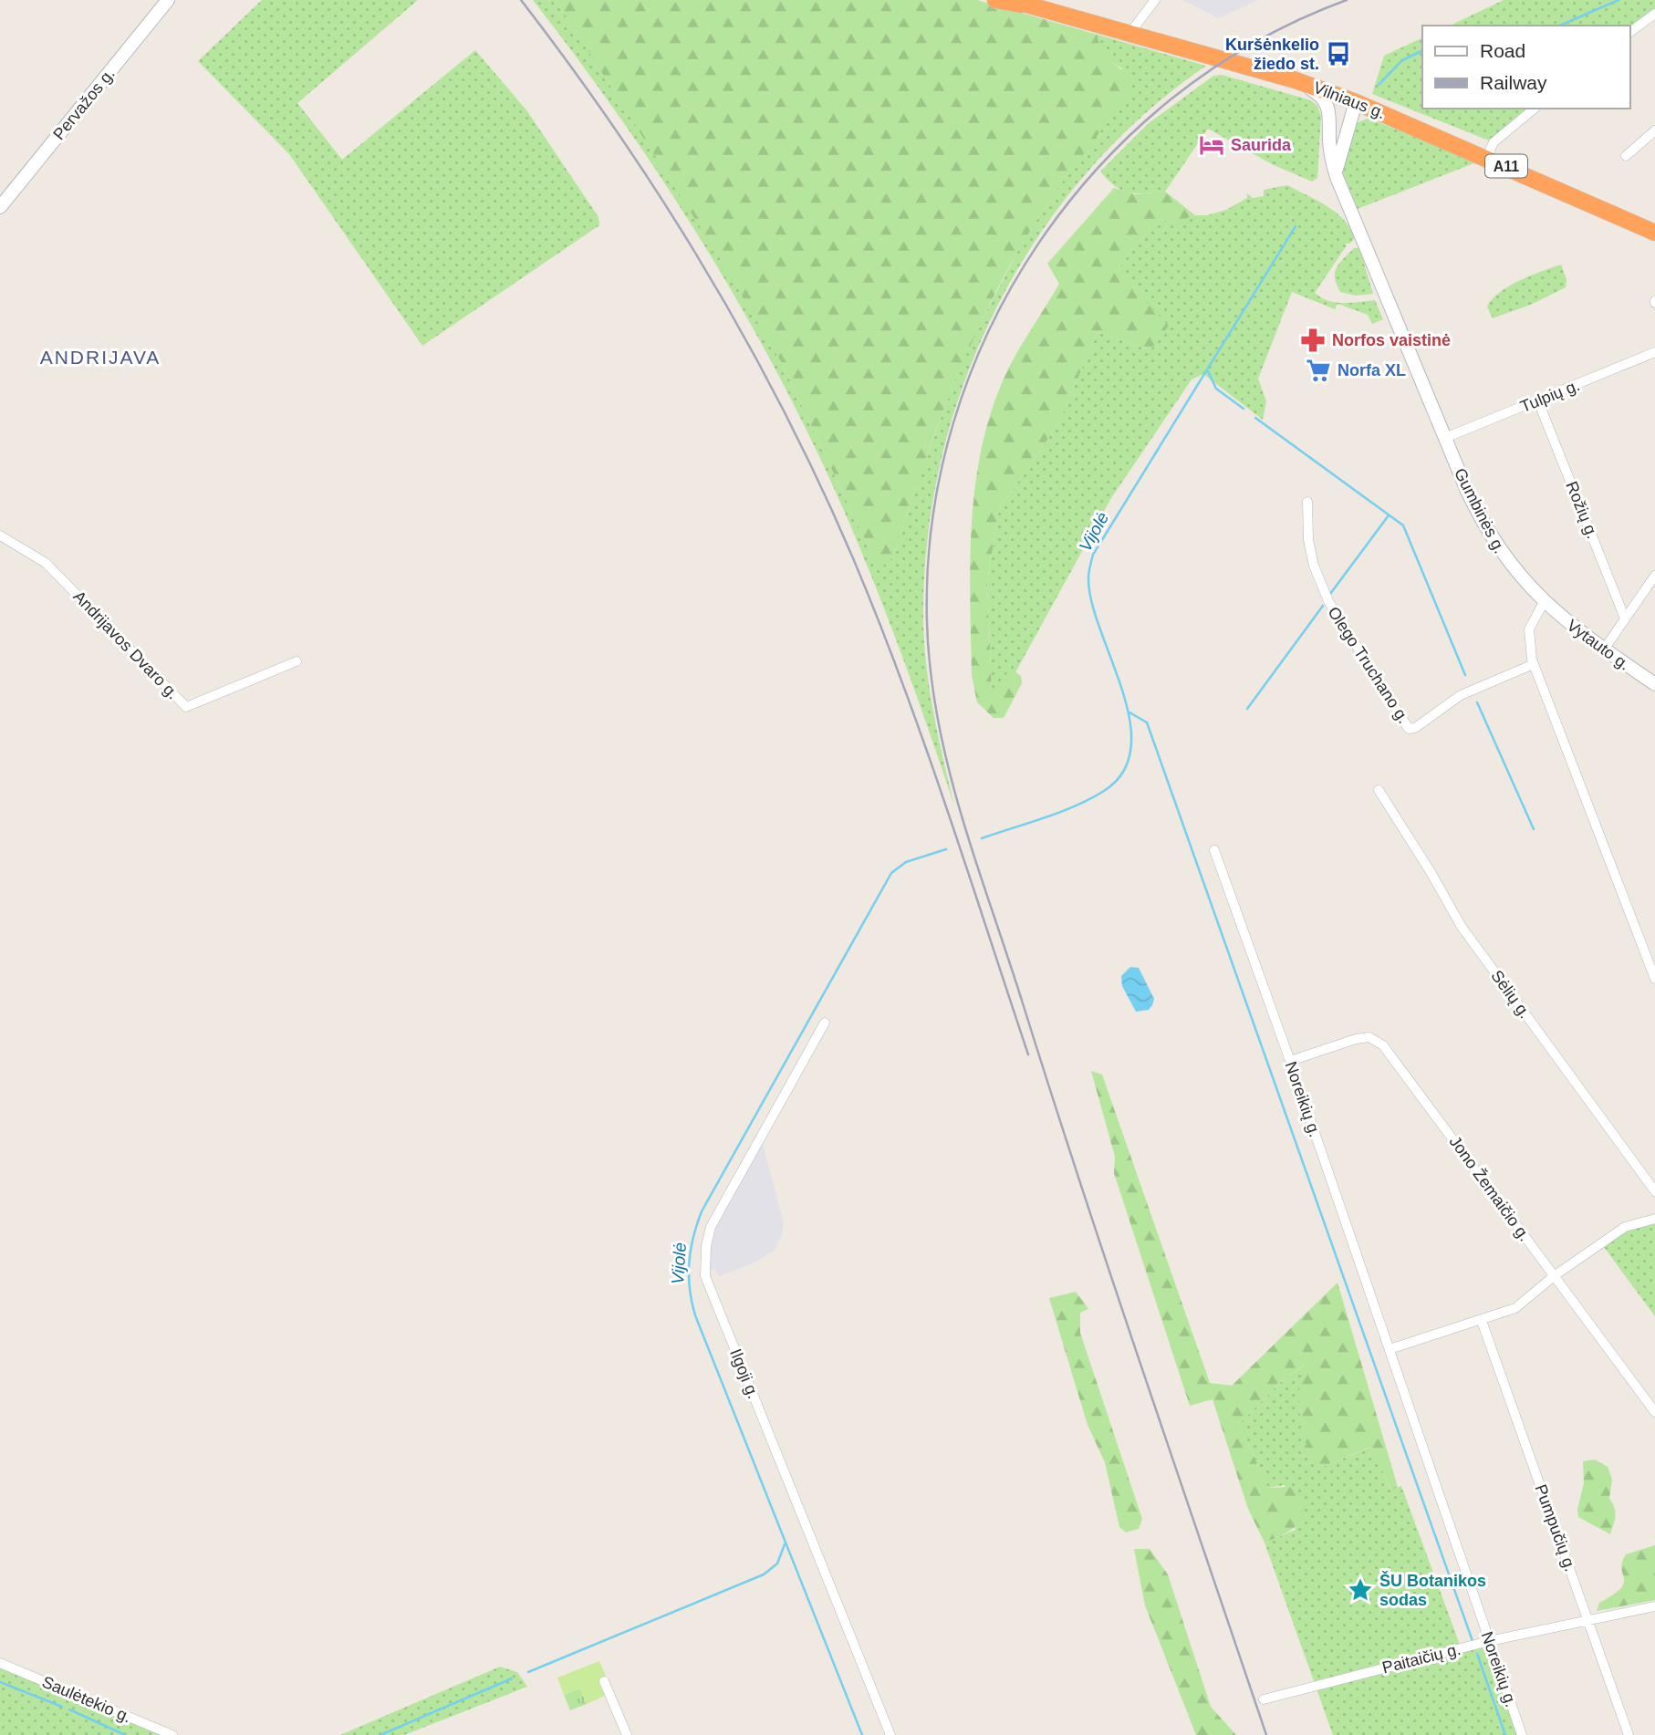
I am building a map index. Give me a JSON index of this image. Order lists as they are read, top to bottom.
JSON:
{
  "streets": {
    "highway": ["Vilniaus g.", "A11"],
    "main road": ["Pervažos g.", "Gumbinės g.", "Vytauto g."],
    "street": [
      "Tulpių g.",
      "Rožių g.",
      "Andrijavos Dvaro g.",
      "Olego Truchano g.",
      "Sėlių g.",
      "Noreikių g.",
      "Jono Žemaičio g.",
      "Ilgoji g.",
      "Pumpučių g.",
      "Paitaičių g.",
      "Saulėtekio g."
    ]
  },
  "crossings": [
    ["Vilniaus g.", "Gumbinės g."],
    ["Tulpių g.", "Rožių g."],
    ["Tulpių g.", "Gumbinės g."],
    ["Gumbinės g.", "Vytauto g."],
    ["Noreikių g.", "Jono Žemaičio g."],
    ["Noreikių g.", "Paitaičių g."],
    ["Pumpučių g.", "Paitaičių g."]
  ],
  "districts": ["ANDRIJAVA"],
  "water": ["Vijolė"],
  "places": {
    "bus stop": ["Kuršėnkelio žiedo st."],
    "hotel": ["Saurida"],
    "pharmacy": ["Norfos vaistinė"],
    "supermarket": ["Norfa XL"],
    "place": ["ŠU Botanikos sodas"]
  },
  "legend": ["Road", "Railway"]
}
